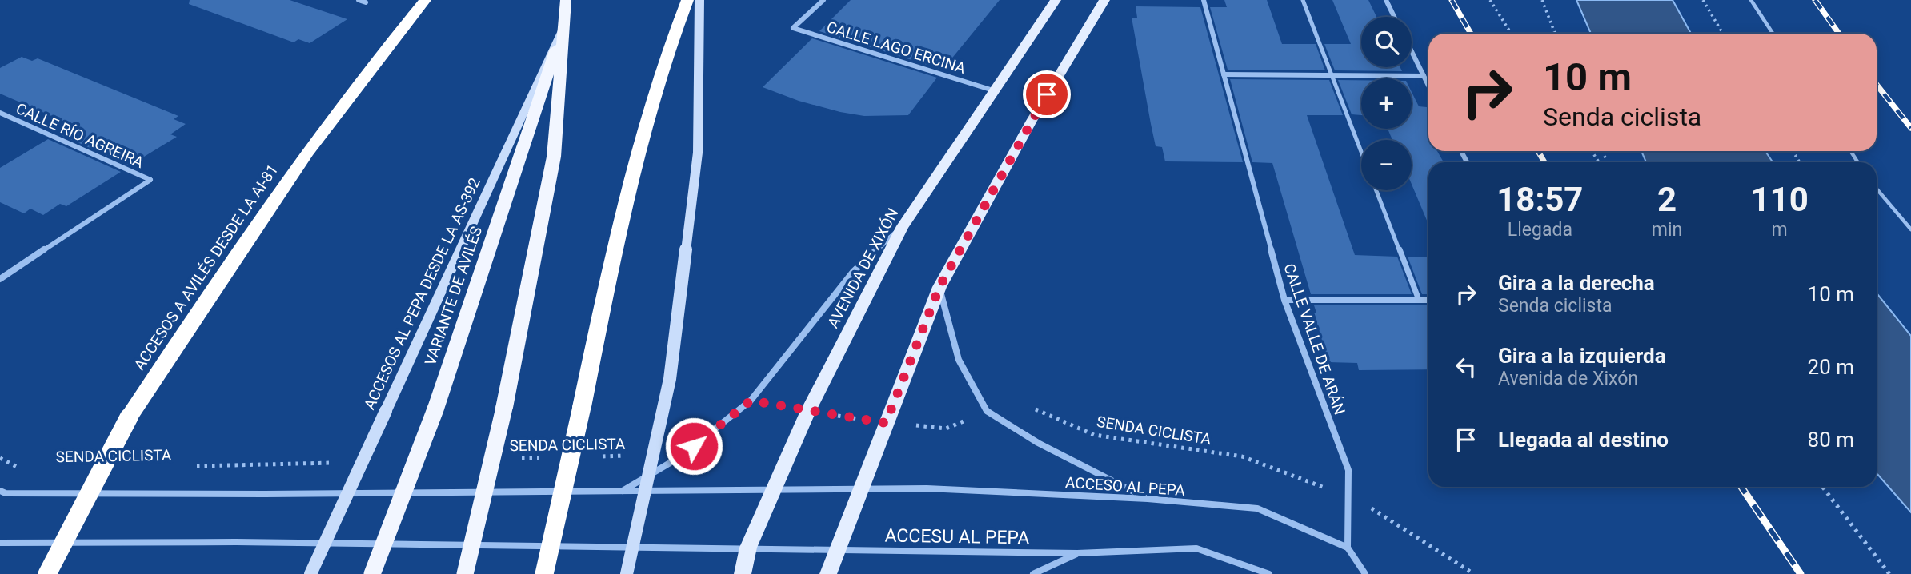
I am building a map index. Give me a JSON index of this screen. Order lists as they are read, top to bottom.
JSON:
{
  "streets": {
    "highway": ["ACCESOS A AVILÉS DESDE LA AI-81", "VARIANTE DE AVILÉS"],
    "main road": ["AVENIDA DE XIXÓN", "ACCESOS AL PEPA DESDE LA AS-392"],
    "street": [
      "CALLE LAGO ERCINA",
      "CALLE RÍO AGREIRA",
      "CALLE VALLE DE ARÁN",
      "ACCESO AL PEPA",
      "ACCESU AL PEPA"
    ],
    "path": ["SENDA CICLISTA"]
  },
  "crossings": [
    ["CALLE LAGO ERCINA", "AVENIDA DE XIXÓN"],
    ["AVENIDA DE XIXÓN", "SENDA CICLISTA"],
    ["AVENIDA DE XIXÓN", "ACCESO AL PEPA"],
    ["AVENIDA DE XIXÓN", "ACCESU AL PEPA"],
    ["ACCESOS AL PEPA DESDE LA AS-392", "VARIANTE DE AVILÉS"],
    ["CALLE VALLE DE ARÁN", "SENDA CICLISTA"],
    ["CALLE VALLE DE ARÁN", "ACCESO AL PEPA"]
  ],
  "page": {
    "map_buttons": ["+", "−"],
    "turn": ["10 m", "Senda ciclista"],
    "eta": [
      "18:57",
      "Llegada",
      "2",
      "min",
      "110",
      "m"
    ],
    "list": [
      {
        "name": "Gira a la derecha",
        "note": "Senda ciclista",
        "value": "10 m"
      },
      {
        "name": "Gira a la izquierda",
        "note": "Avenida de Xixón",
        "value": "20 m"
      },
      {
        "name": "Llegada al destino",
        "value": "80 m"
      }
    ]
  }
}
